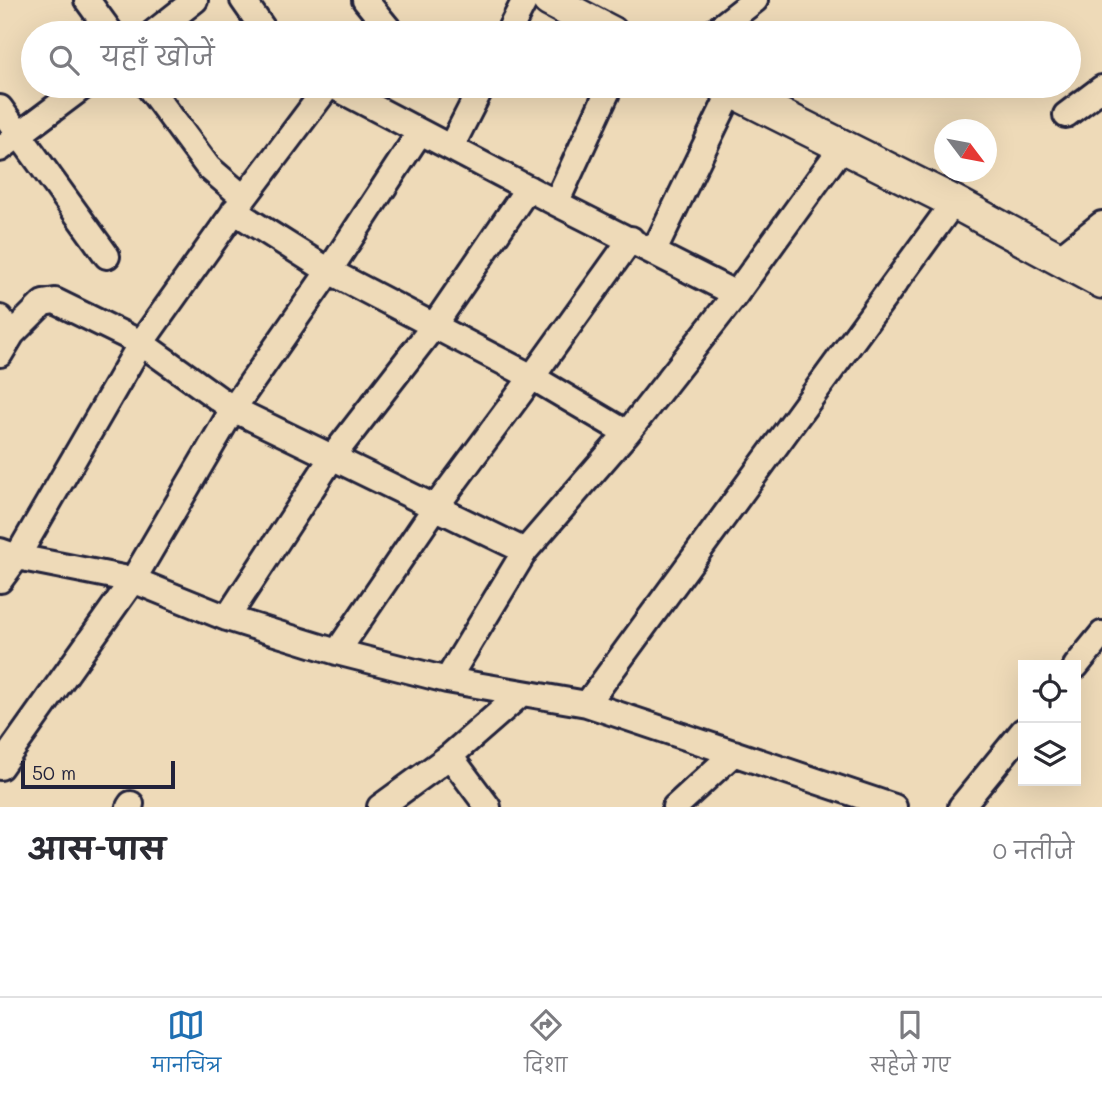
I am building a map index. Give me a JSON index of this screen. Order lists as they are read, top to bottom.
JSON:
{
  "scale_bar": "50 m",
  "north": "bottom right",
  "page": {
    "search": "यहाँ खोजें",
    "scale": "50 m",
    "heading": ["आस-पास", "0 नतीजे"],
    "nav": ["मानचित्र", "दिशा", "सहेजे गए"]
  }
}
